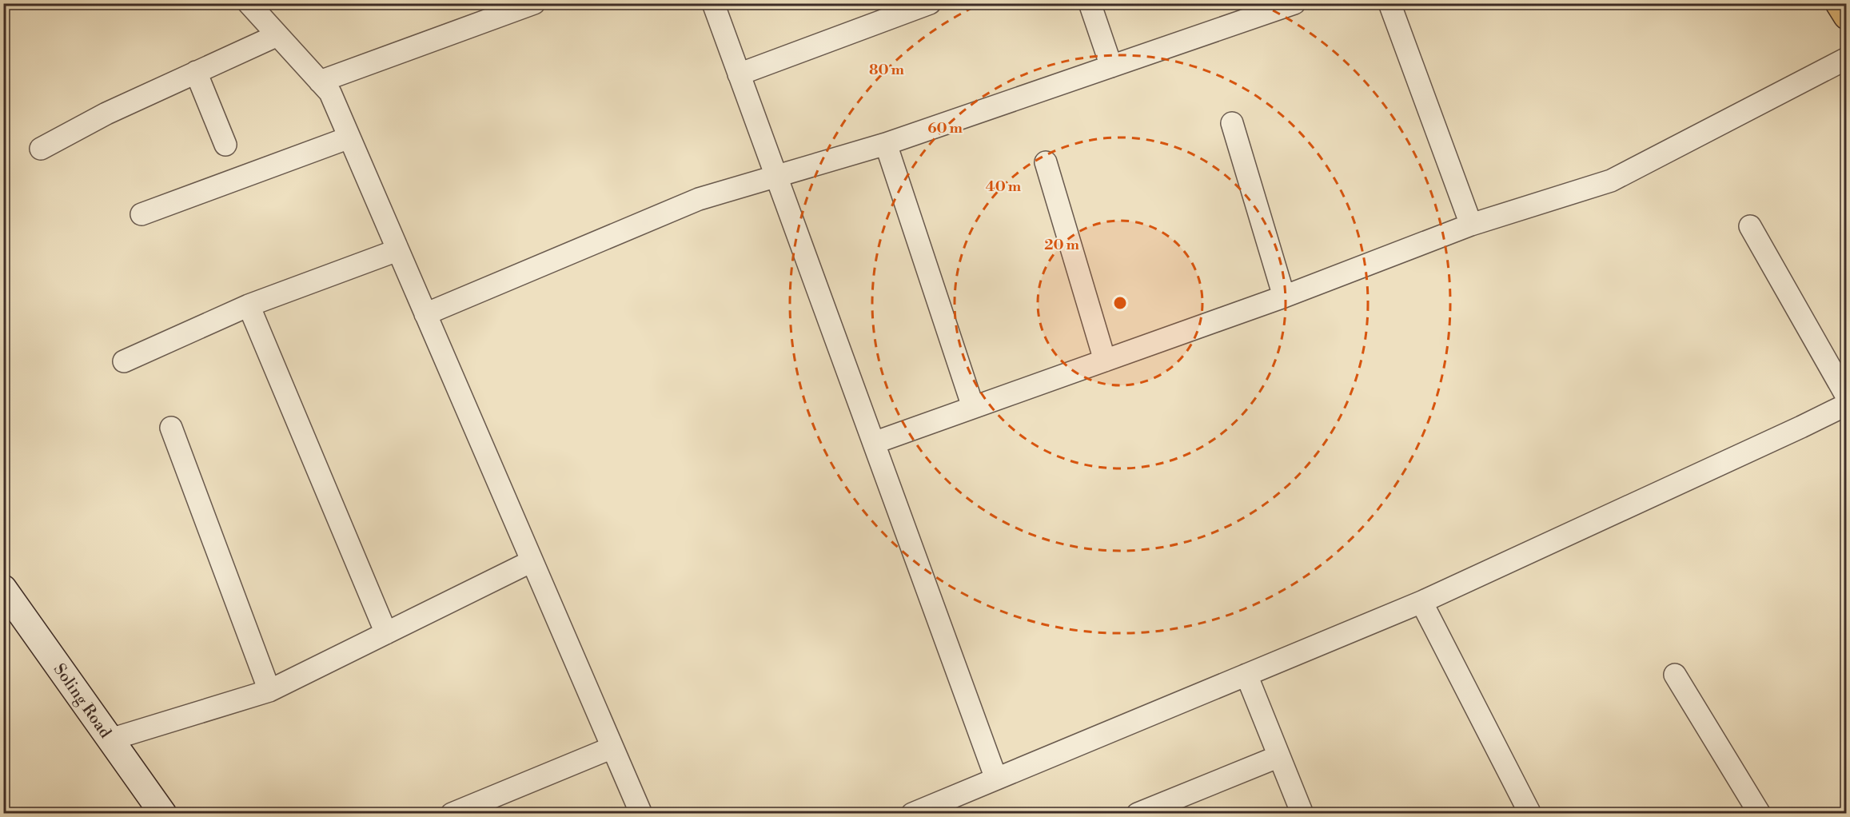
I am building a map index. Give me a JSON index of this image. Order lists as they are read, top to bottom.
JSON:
{
  "streets": {
    "street": ["Soling Road"]
  },
  "rings": [
    "80 m",
    "60 m",
    "40 m",
    "20 m"
  ]
}
